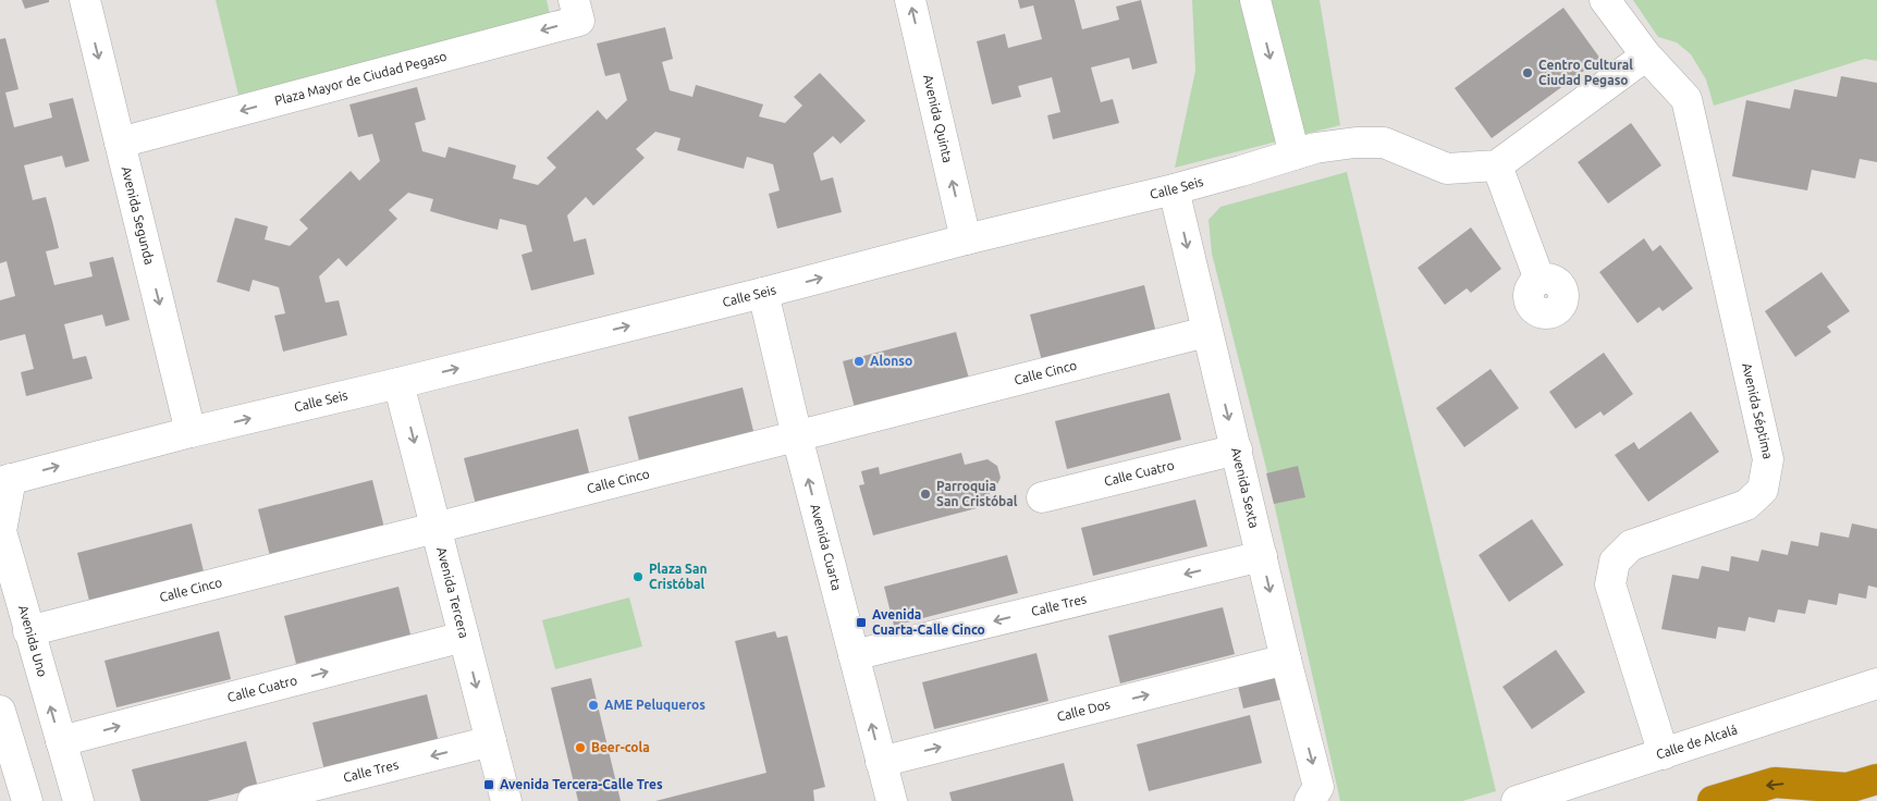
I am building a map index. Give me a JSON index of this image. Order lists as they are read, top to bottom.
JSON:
{
  "streets": {
    "street": [
      "Plaza Mayor de Ciudad Pegaso",
      "Avenida Quinta",
      "Calle Seis",
      "Avenida Segunda",
      "Calle Cinco",
      "Avenida Séptima",
      "Calle Cuatro",
      "Avenida Sexta",
      "Avenida Cuarta",
      "Avenida Tercera",
      "Calle Tres",
      "Avenida Uno",
      "Calle Dos",
      "Calle de Alcalá"
    ]
  },
  "crossings": [
    ["Plaza Mayor de Ciudad Pegaso", "Avenida Segunda"],
    ["Avenida Quinta", "Calle Seis"],
    ["Calle Seis", "Avenida Segunda"],
    ["Calle Seis", "Avenida Sexta"],
    ["Calle Seis", "Avenida Cuarta"],
    ["Calle Seis", "Avenida Tercera"],
    ["Calle Seis", "Avenida Uno"],
    ["Calle Cinco", "Avenida Sexta"],
    ["Calle Cinco", "Avenida Cuarta"],
    ["Calle Cinco", "Avenida Tercera"],
    ["Calle Cinco", "Avenida Uno"],
    ["Avenida Séptima", "Calle de Alcalá"],
    ["Calle Cuatro", "Avenida Sexta"],
    ["Calle Cuatro", "Avenida Tercera"],
    ["Calle Cuatro", "Avenida Uno"],
    ["Avenida Sexta", "Calle Tres"],
    ["Avenida Sexta", "Calle Dos"],
    ["Avenida Cuarta", "Calle Tres"],
    ["Avenida Cuarta", "Calle Dos"],
    ["Avenida Tercera", "Calle Tres"]
  ],
  "one_way": [
    "Plaza Mayor de Ciudad Pegaso",
    "Avenida Quinta",
    "Calle Seis",
    "Avenida Segunda",
    "Calle Cuatro",
    "Avenida Sexta",
    "Avenida Cuarta",
    "Avenida Tercera",
    "Calle Tres",
    "Calle Dos"
  ],
  "places": {
    "other": [
      "Centro Cultural Ciudad Pegaso",
      "Alonso",
      "Parroquia San Cristóbal",
      "Plaza San Cristóbal",
      "AME Peluqueros",
      "Beer-cola"
    ],
    "transit": ["Avenida Cuarta-Calle Cinco", "Avenida Tercera-Calle Tres"]
  }
}
